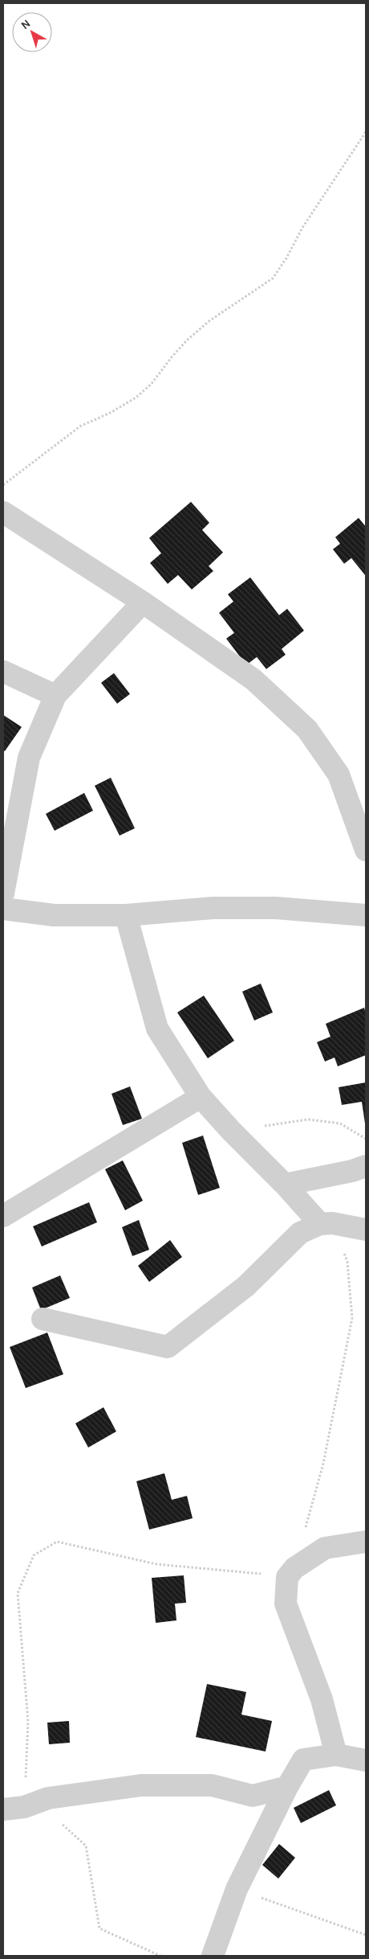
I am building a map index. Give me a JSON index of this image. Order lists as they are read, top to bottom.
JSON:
{
  "north": "top left"
}
